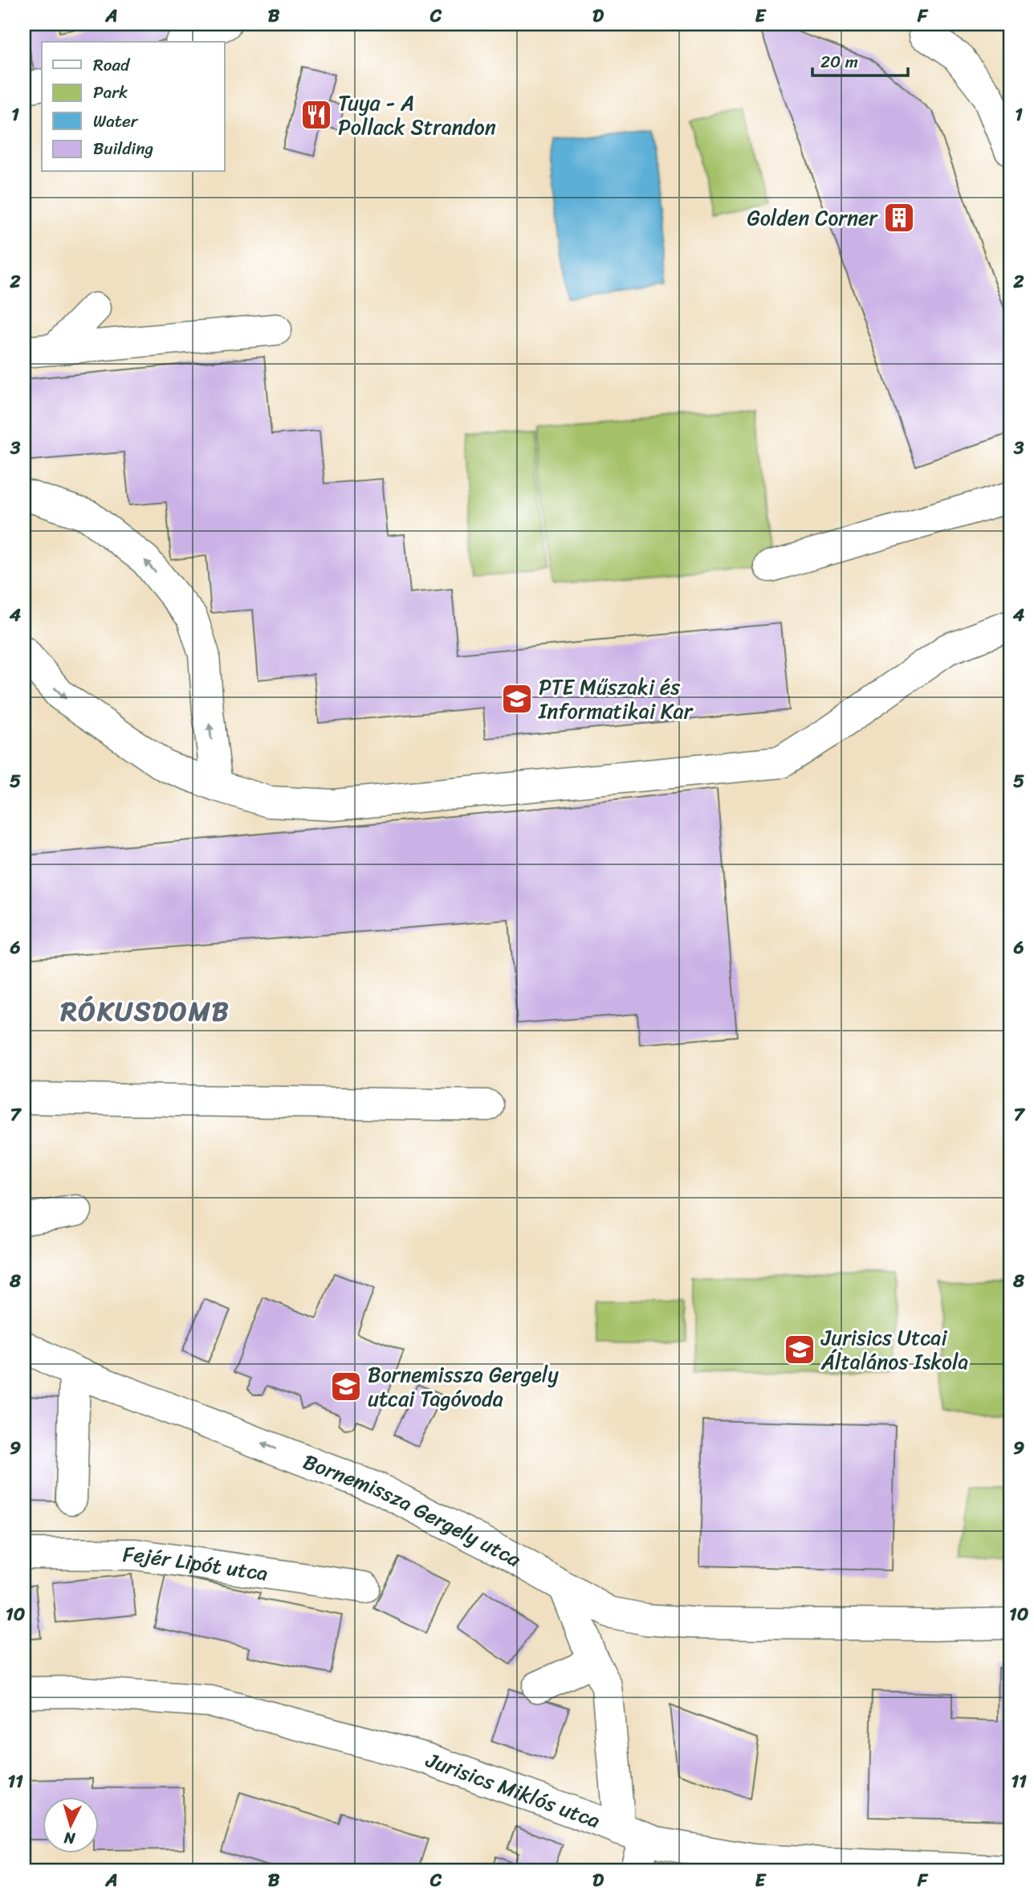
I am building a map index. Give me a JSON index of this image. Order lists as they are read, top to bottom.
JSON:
{
  "streets": {
    "street": ["Bornemissza Gergely utca", "Fejér Lipót utca", "Jurisics Miklós utca"]
  },
  "one_way": ["Bornemissza Gergely utca"],
  "districts": ["RÓKUSDOMB"],
  "places": {
    "restaurant": ["Tuya - A Pollack Strandon"],
    "building": ["Golden Corner"],
    "school or university": ["PTE Műszaki és Informatikai Kar", "Jurisics Utcai Általános Iskola", "Bornemissza Gergely utcai Tagóvoda"]
  },
  "legend": [
    "Road",
    "Park",
    "Water",
    "Building"
  ],
  "scale_bar": "20 m",
  "north": "bottom",
  "grid": {
    "columns": [
      "A",
      "B",
      "C",
      "D",
      "E",
      "F"
    ],
    "rows": [
      "1",
      "2",
      "3",
      "4",
      "5",
      "6",
      "7",
      "8",
      "9",
      "10",
      "11"
    ]
  }
}
